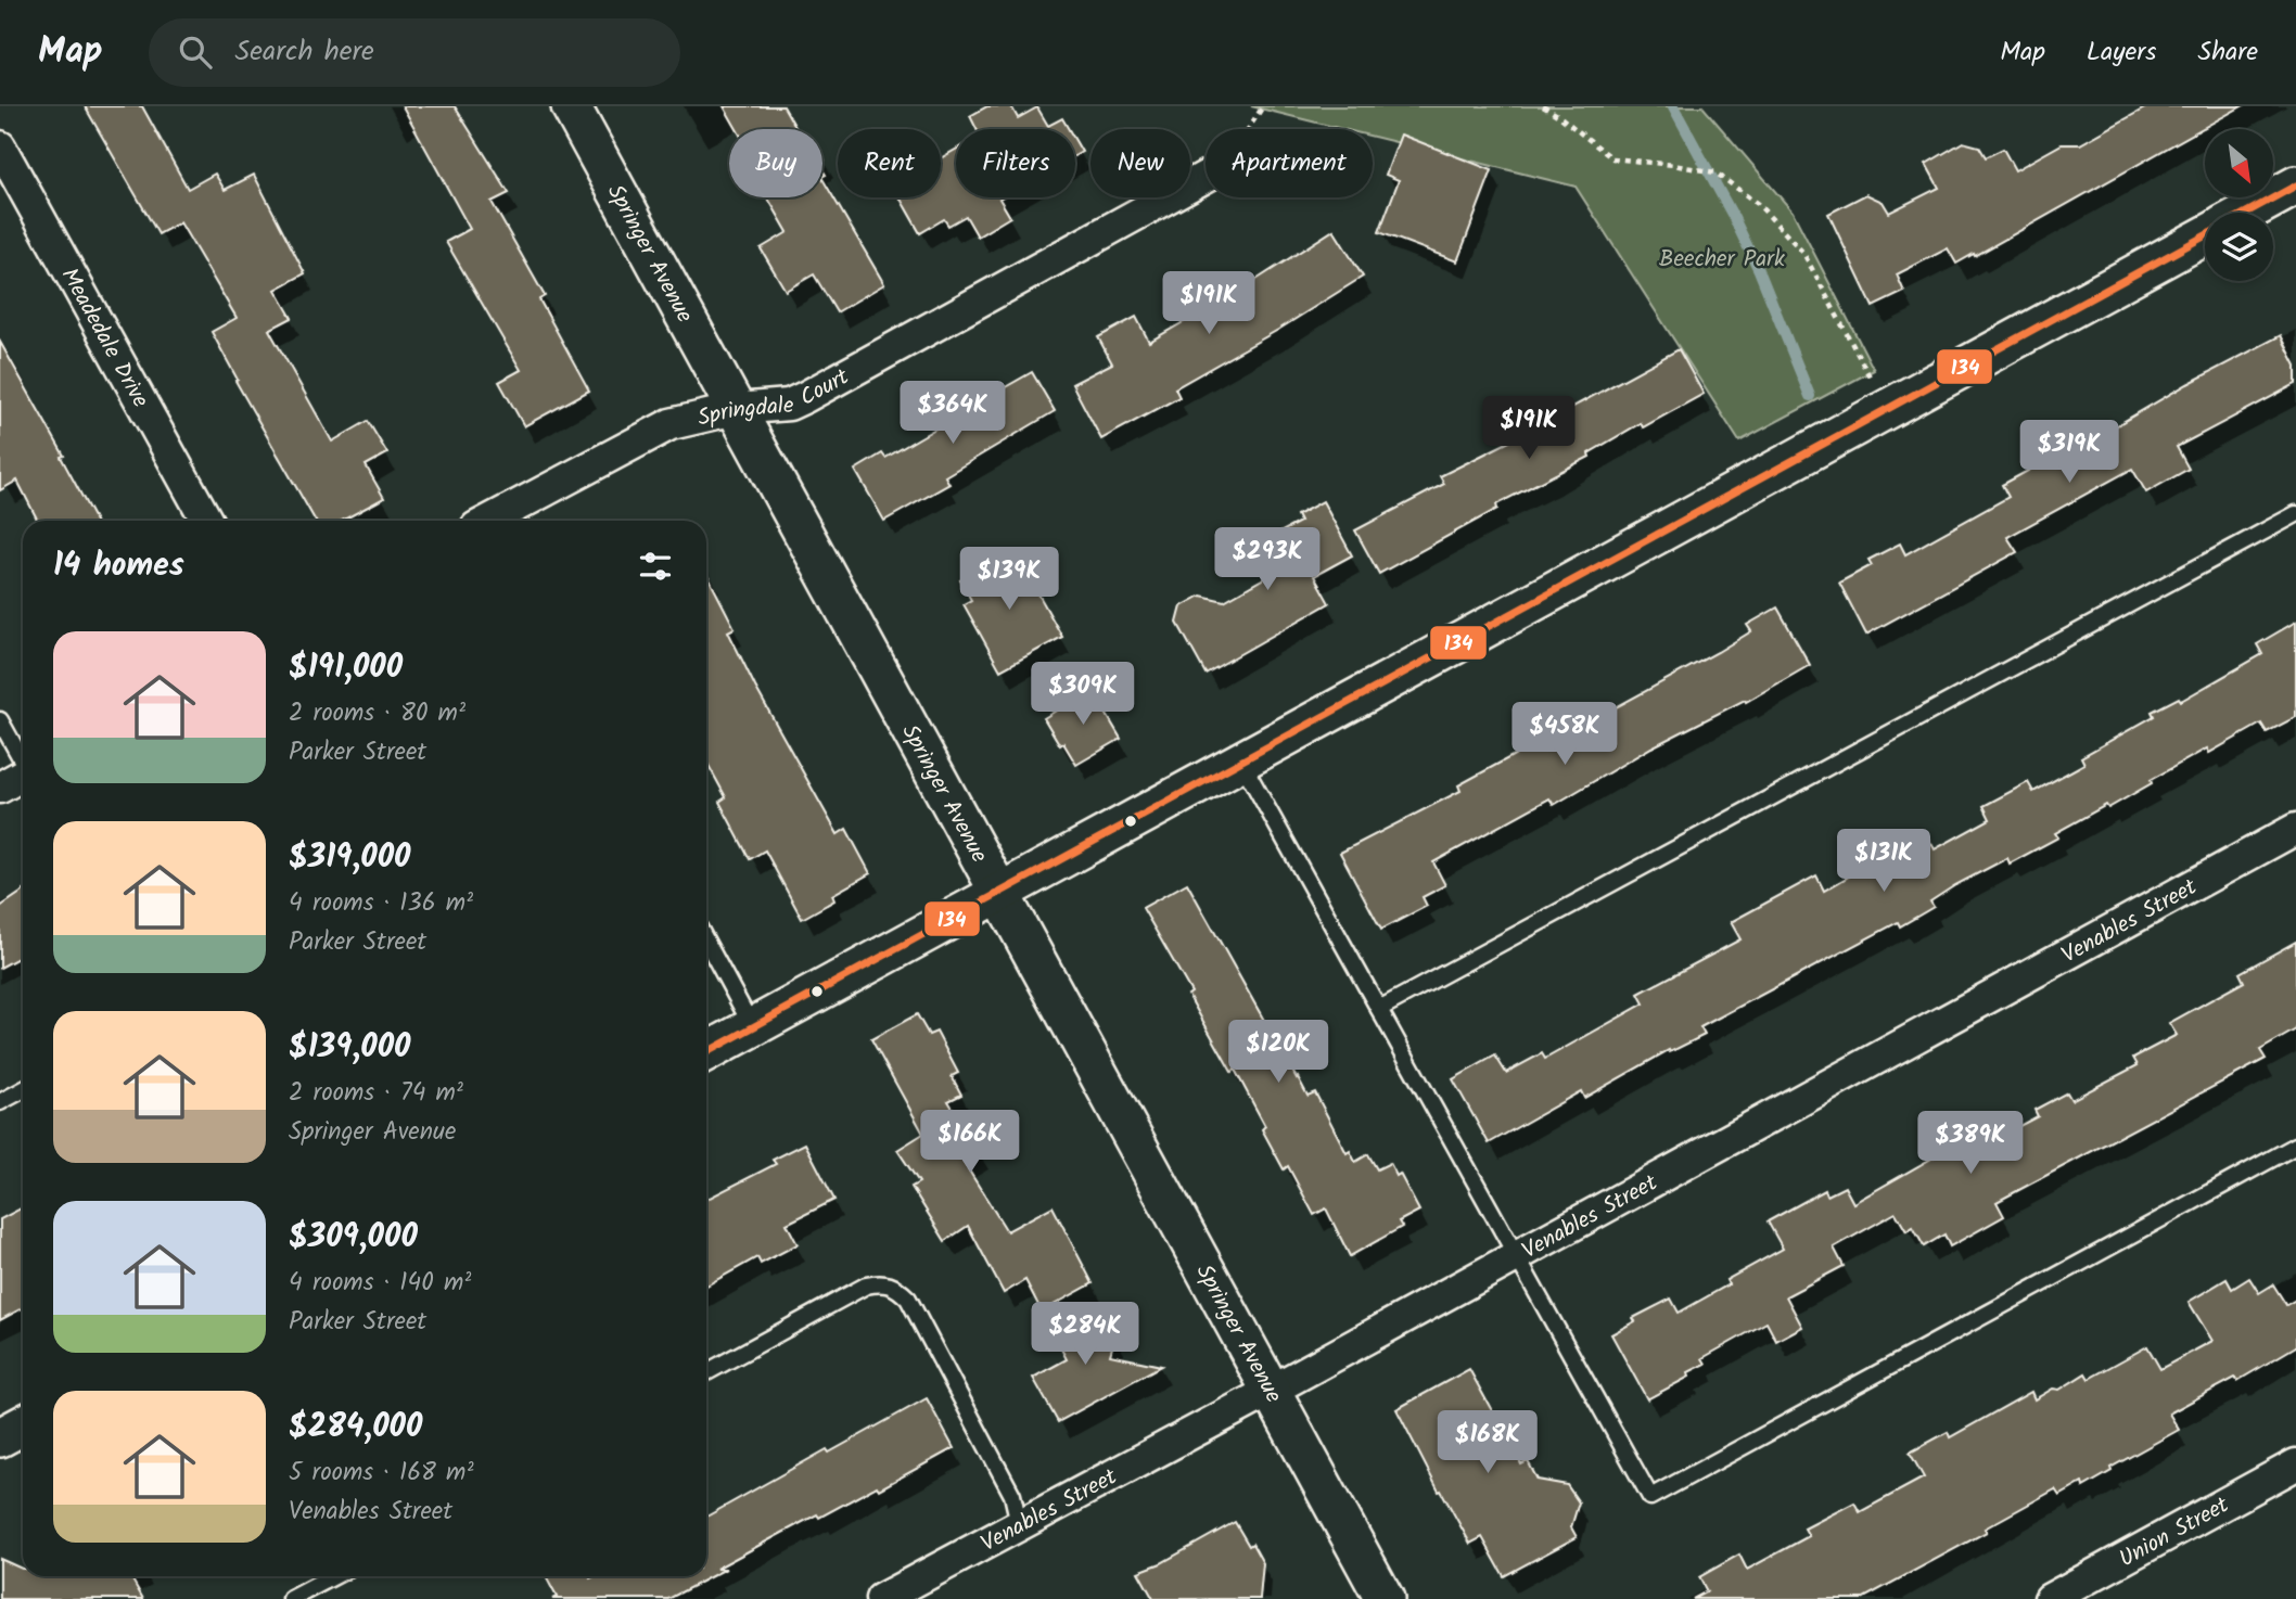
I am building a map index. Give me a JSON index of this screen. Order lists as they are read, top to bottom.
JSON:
{
  "streets": {
    "street": [
      "Springer Avenue",
      "Meadedale Drive",
      "Springdale Court",
      "Venables Street",
      "Union Street"
    ]
  },
  "crossings": [
    ["Springer Avenue", "Springdale Court"],
    ["Springer Avenue", "Venables Street"]
  ],
  "parks": ["Beecher Park"],
  "lines": ["transit line 134"],
  "north": "bottom right",
  "page": {
    "header": "Map",
    "search": "Search here",
    "nav": ["Map", "Layers", "Share"],
    "chip": [
      "Buy",
      "Rent",
      "Filters",
      "New",
      "Apartment"
    ],
    "price": [
      "$191K",
      "$364K",
      "$191K",
      "$319K",
      "$293K",
      "$139K",
      "$309K",
      "$458K",
      "$131K",
      "$120K",
      "$166K",
      "$389K",
      "$284K",
      "$168K"
    ],
    "heading": "14 homes",
    "list": [
      {
        "name": "$191,000",
        "note": "2 rooms · 80 m² · Parker Street"
      },
      {
        "name": "$319,000",
        "note": "4 rooms · 136 m² · Parker Street"
      },
      {
        "name": "$139,000",
        "note": "2 rooms · 74 m² · Springer Avenue"
      },
      {
        "name": "$309,000",
        "note": "4 rooms · 140 m² · Parker Street"
      },
      {
        "name": "$284,000",
        "note": "5 rooms · 168 m² · Venables Street"
      }
    ]
  }
}
